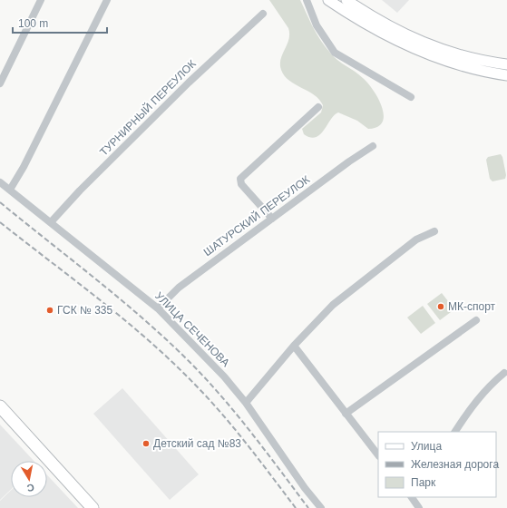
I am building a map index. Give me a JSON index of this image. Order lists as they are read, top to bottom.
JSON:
{
  "streets": {
    "street": ["ТУРНИРНЫЙ ПЕРЕУЛОК", "ШАТУРСКИЙ ПЕРЕУЛОК", "УЛИЦА СЕЧЕНОВА"]
  },
  "crossings": [
    ["ТУРНИРНЫЙ ПЕРЕУЛОК", "УЛИЦА СЕЧЕНОВА"],
    ["ШАТУРСКИЙ ПЕРЕУЛОК", "УЛИЦА СЕЧЕНОВА"]
  ],
  "places": ["МК-спорт", "ГСК № 335", "Детский сад №83"],
  "legend": ["Улица", "Железная дорога", "Парк"],
  "scale_bar": "100 m",
  "north": "bottom"
}
